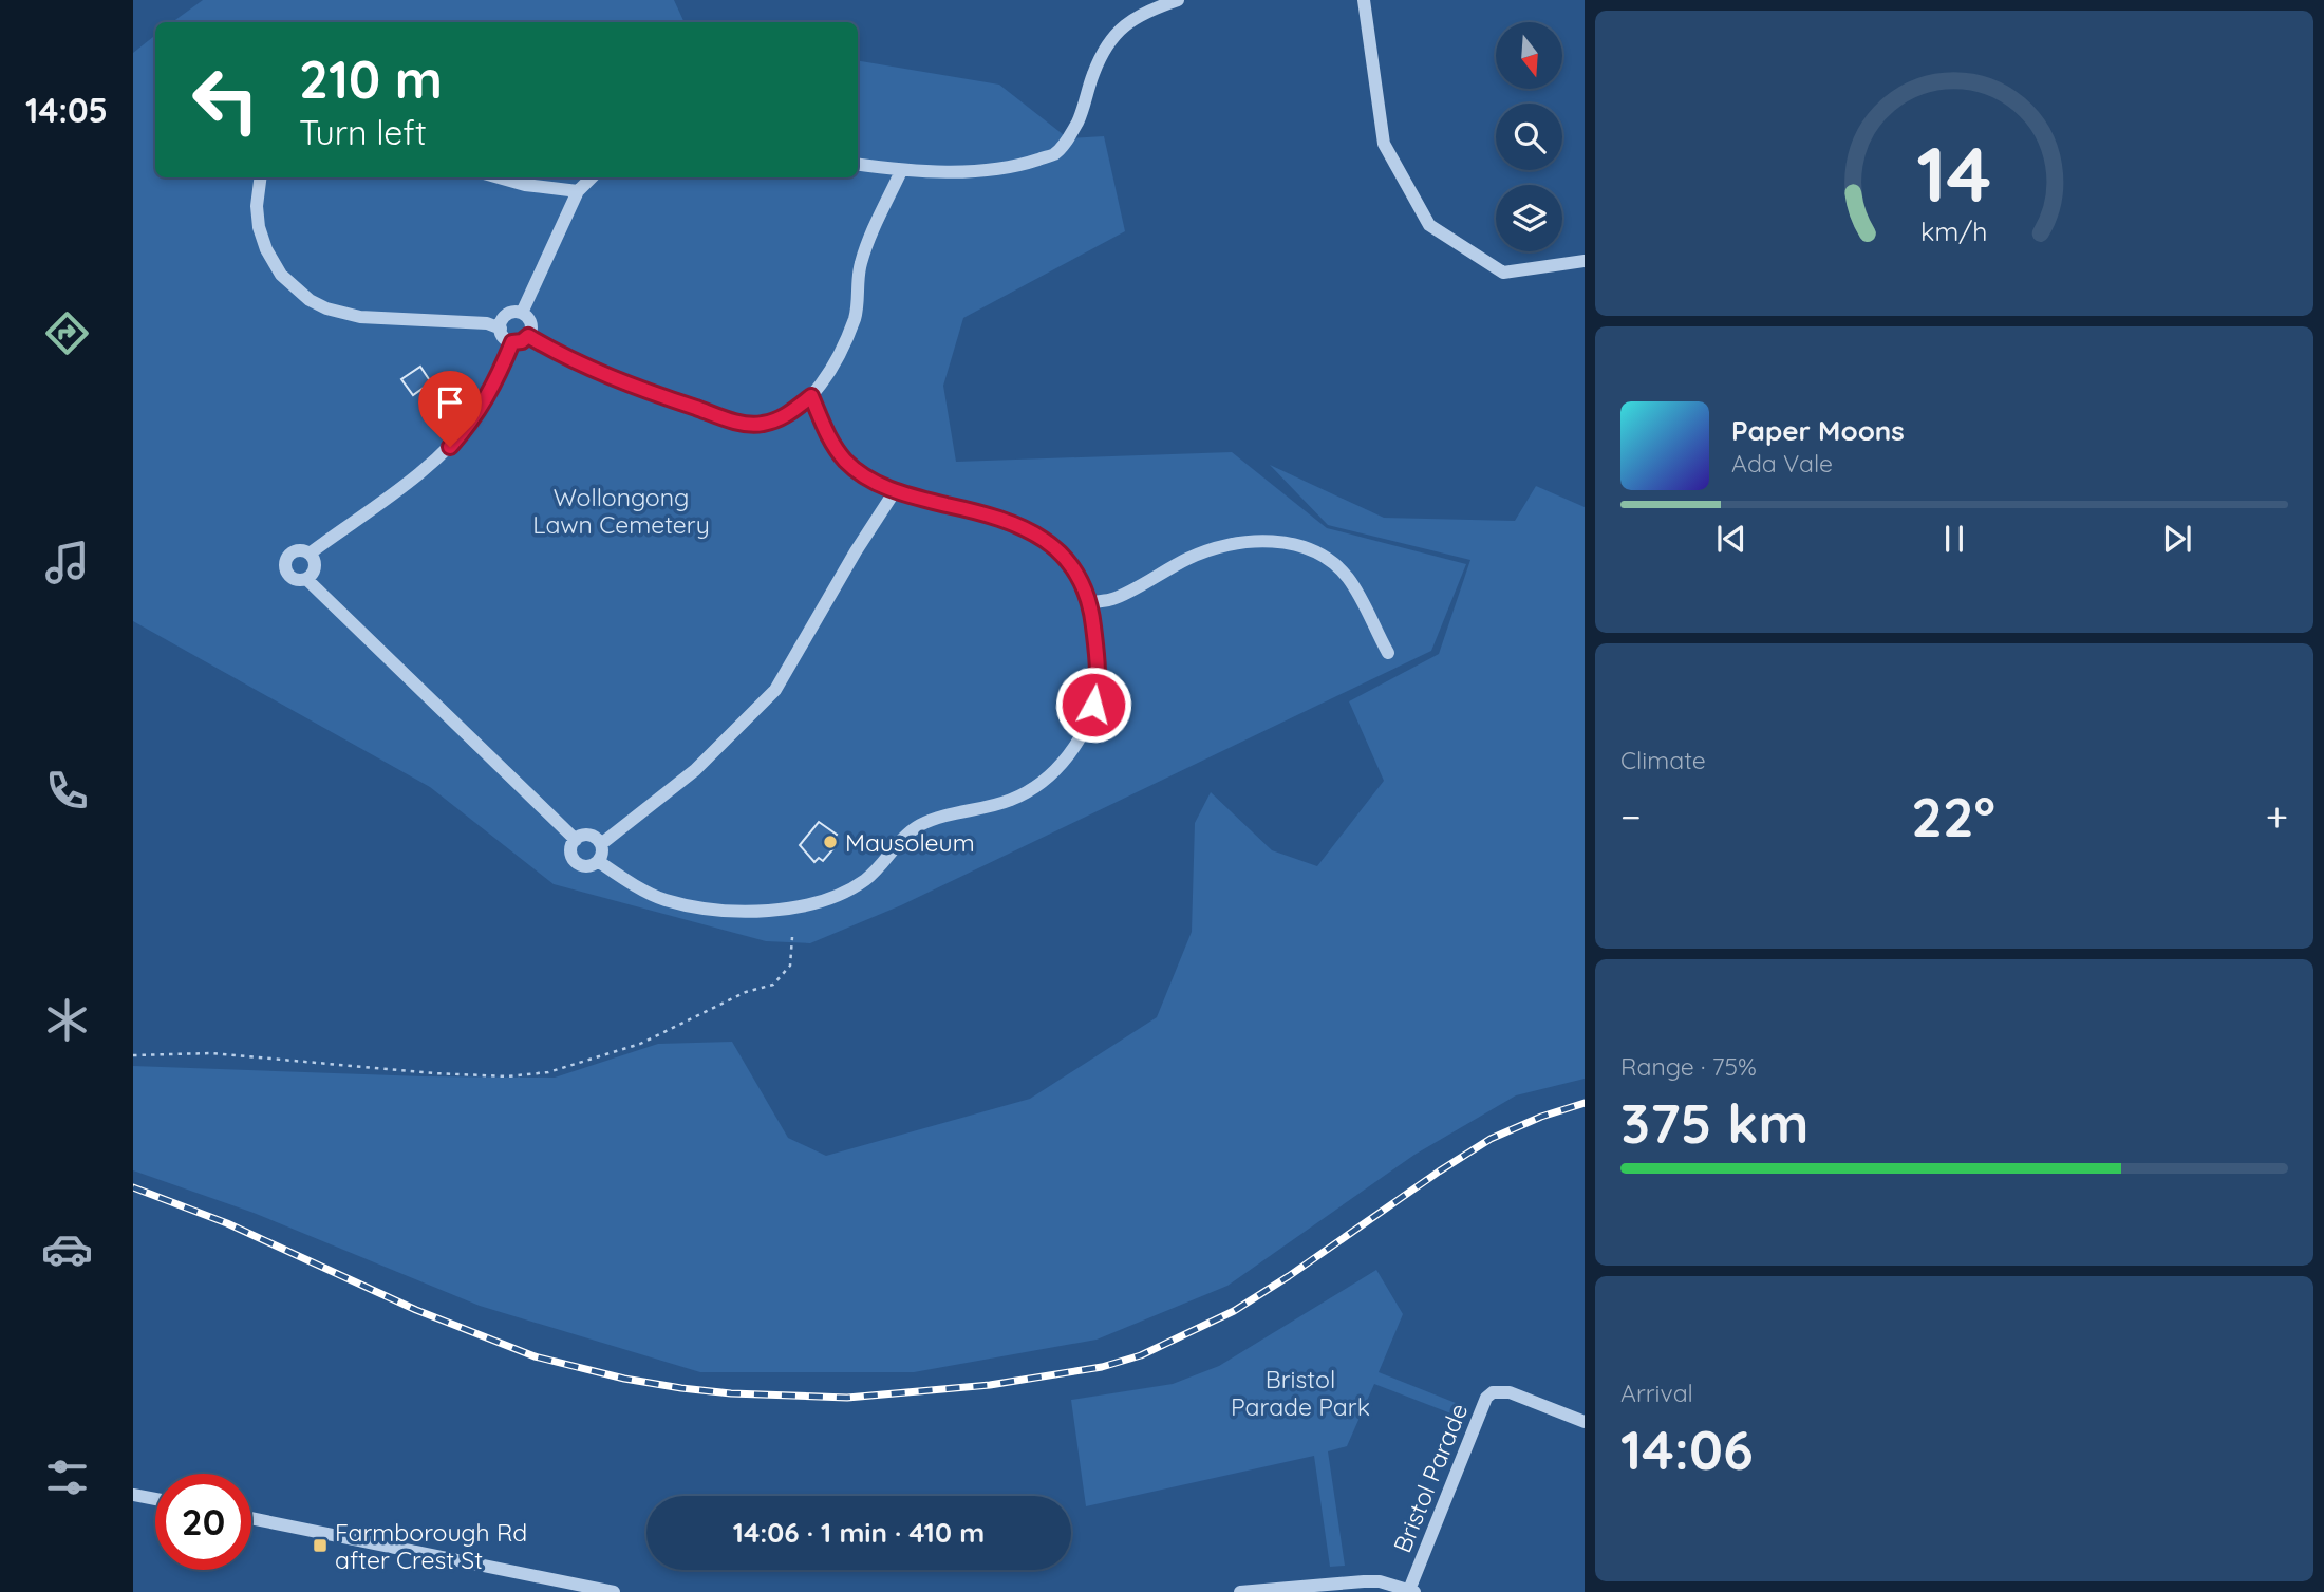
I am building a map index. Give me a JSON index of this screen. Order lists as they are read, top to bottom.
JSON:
{
  "streets": {
    "street": ["Bristol Parade"]
  },
  "parks": ["Wollongong Lawn Cemetery", "Bristol Parade Park"],
  "places": {
    "other": ["Mausoleum"],
    "transit": ["Farmborough Rd after Crest St"]
  },
  "north": "bottom",
  "page": {
    "tabs": "14:05",
    "turn": ["210 m", "Turn left"],
    "song": ["Paper Moons", "Ada Vale"],
    "tile": [
      "Climate",
      ["Range · 75%", "375 km"],
      ["Arrival", "14:06"]
    ],
    "heat": ["−", "22°", "+"],
    "limit": "20",
    "trip": "14:06 · 1 min · 410 m",
    "gauge": ["14", "km/h"]
  }
}
